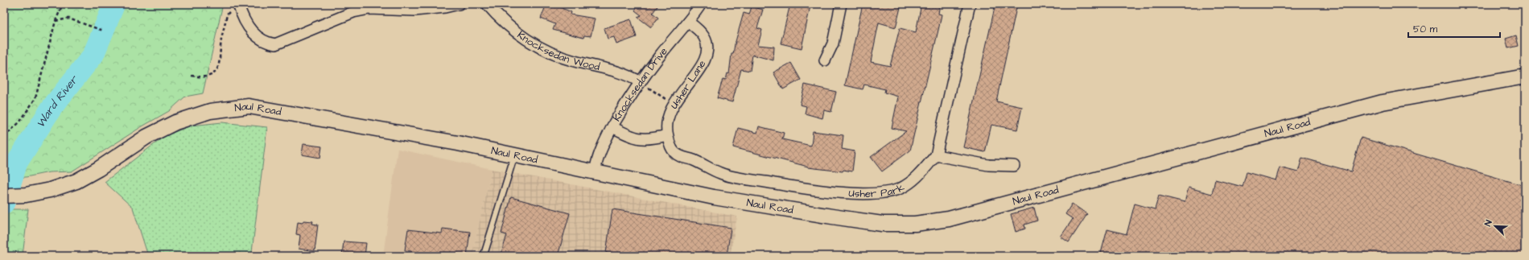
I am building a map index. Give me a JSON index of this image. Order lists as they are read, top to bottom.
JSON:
{
  "streets": {
    "main road": ["Naul Road"],
    "street": [
      "Knocksedan Wood",
      "Knocksedan Drive",
      "Usher Lane",
      "Usher Park"
    ]
  },
  "crossings": [
    ["Knocksedan Wood", "Knocksedan Drive"],
    ["Knocksedan Drive", "Usher Lane"],
    ["Knocksedan Drive", "Naul Road"],
    ["Usher Lane", "Usher Park"]
  ],
  "water": ["Ward River"],
  "scale_bar": "50 m",
  "north": "top left"
}
